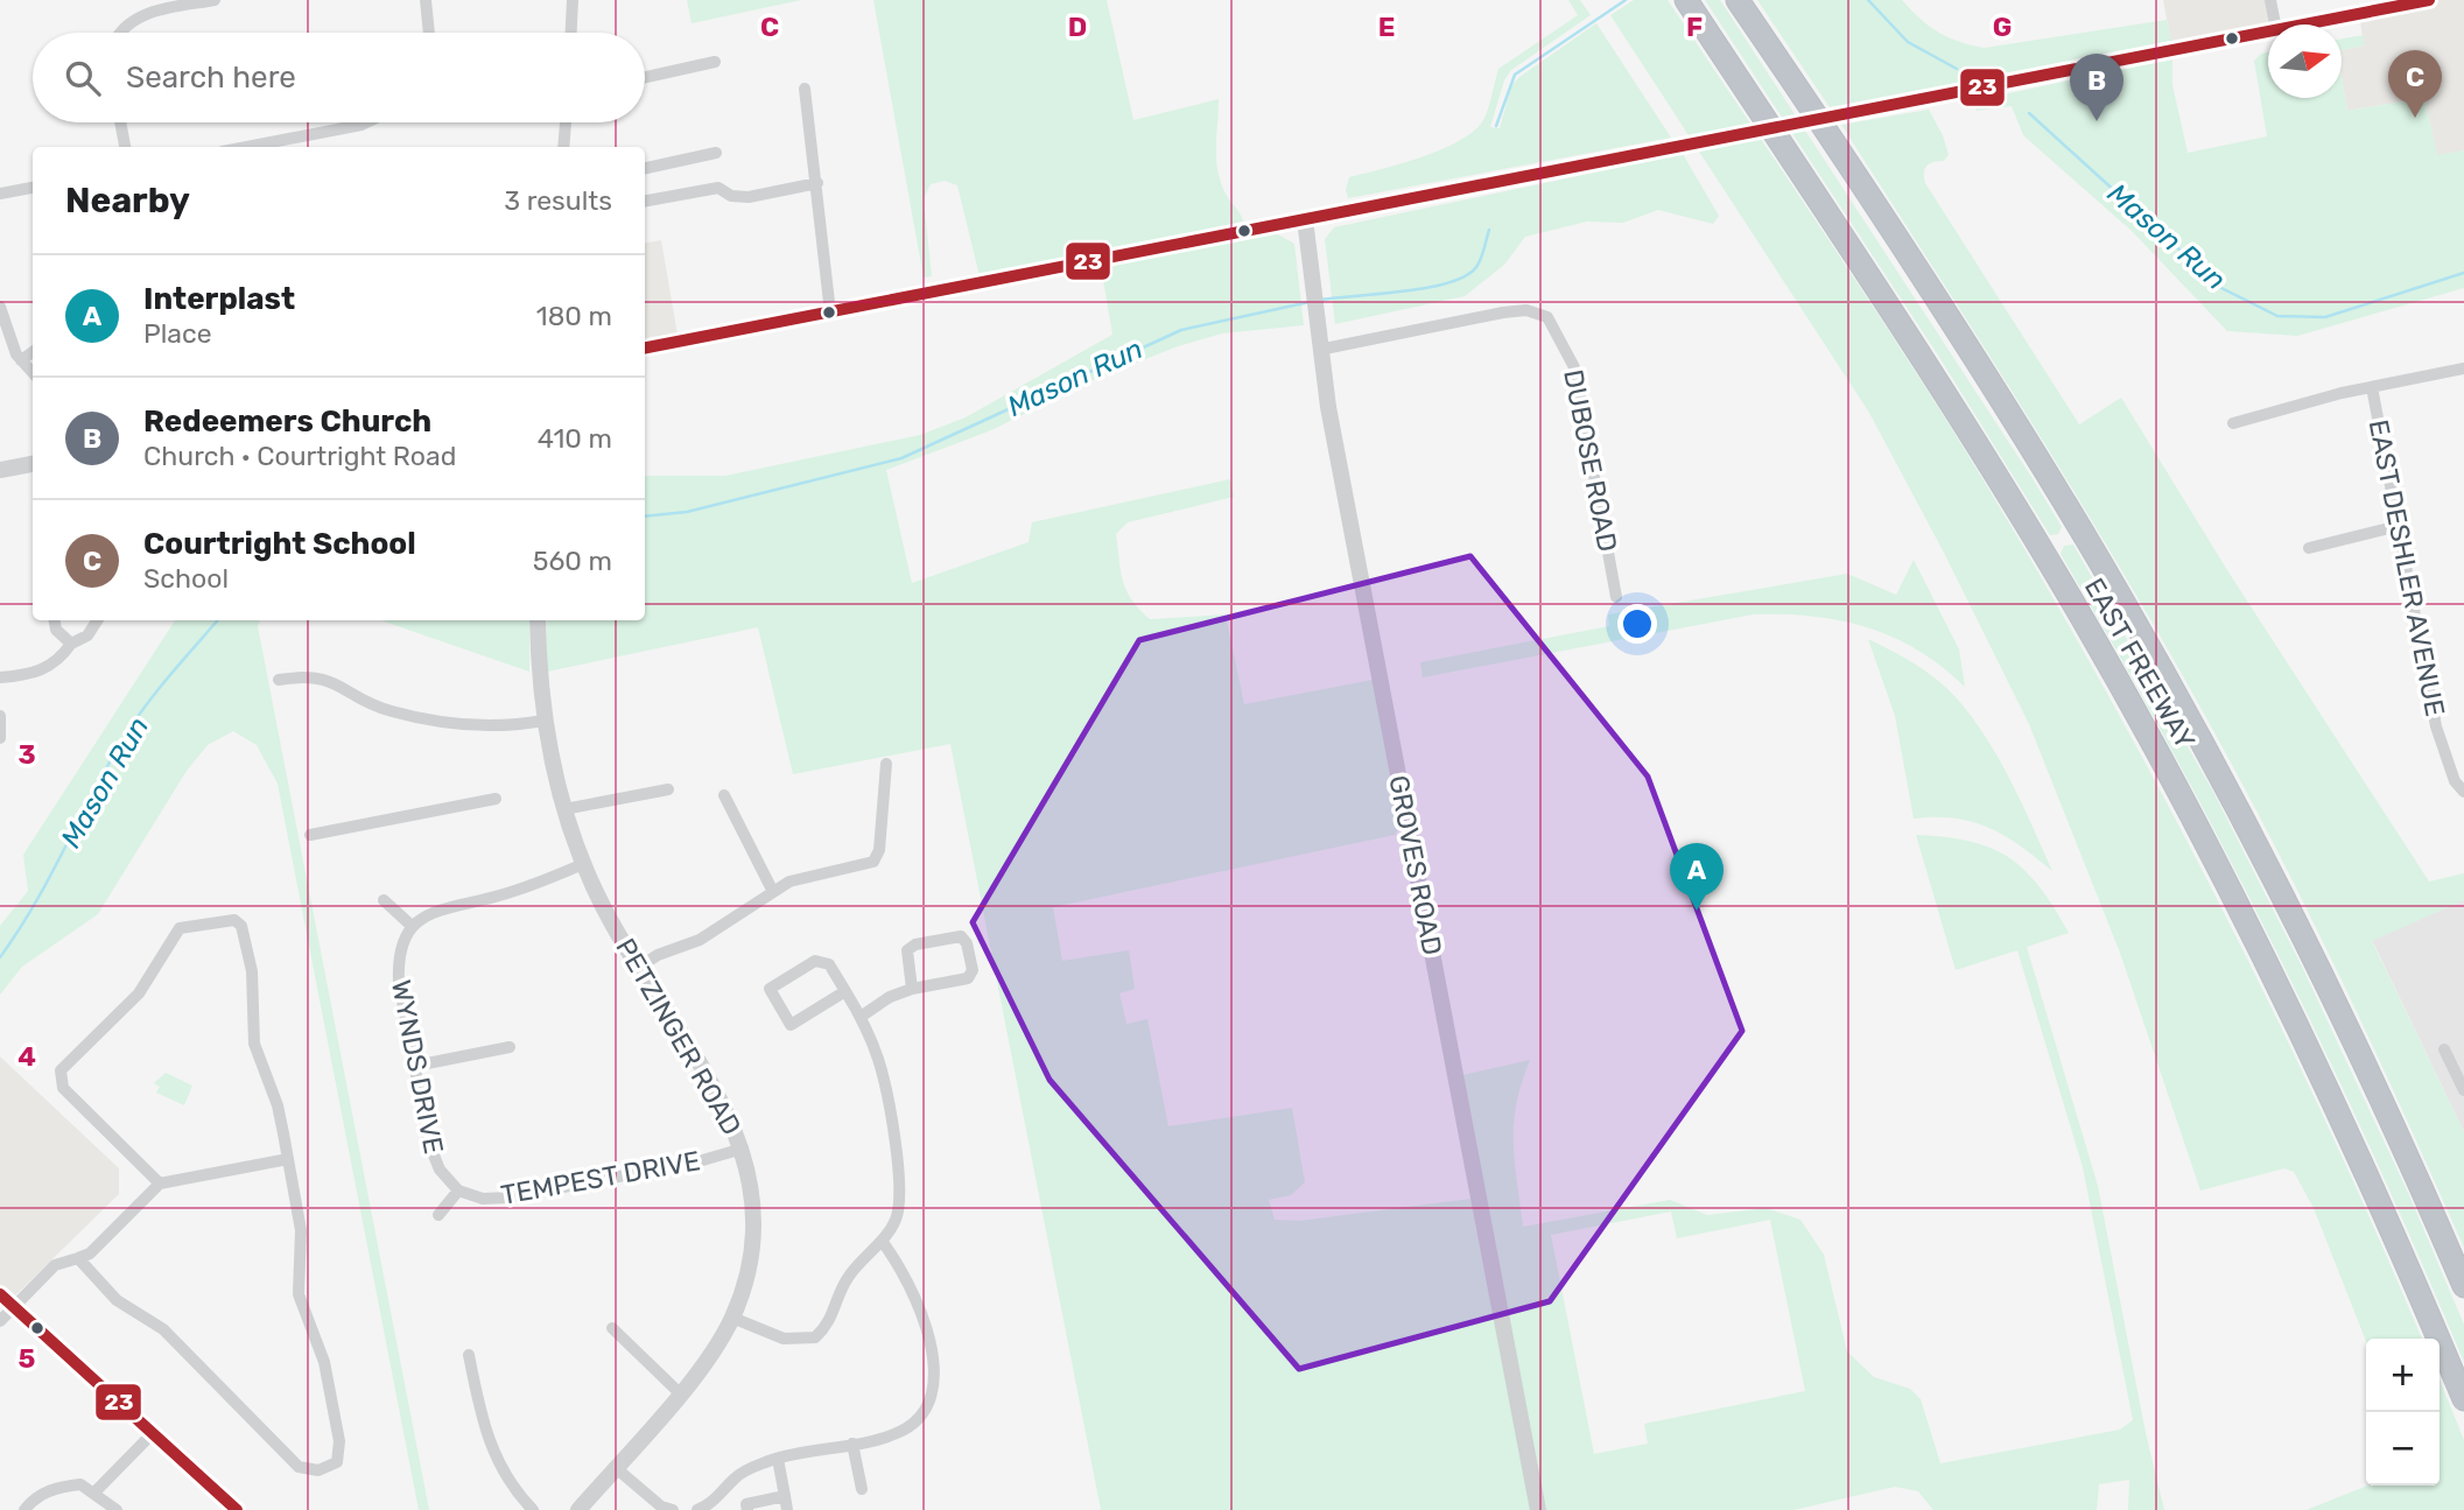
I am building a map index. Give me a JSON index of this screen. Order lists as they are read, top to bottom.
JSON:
{
  "streets": {
    "highway": ["EAST FREEWAY"],
    "street": [
      "DUBOSE ROAD",
      "EAST DESHLER AVENUE",
      "GROVES ROAD",
      "PETZINGER ROAD",
      "WYNDS DRIVE",
      "TEMPEST DRIVE"
    ]
  },
  "crossings": [
    ["DUBOSE ROAD", "GROVES ROAD"],
    ["PETZINGER ROAD", "TEMPEST DRIVE"],
    ["WYNDS DRIVE", "TEMPEST DRIVE"]
  ],
  "water": ["Mason Run"],
  "lines": ["transit line 23"],
  "north": "right",
  "page": {
    "search": "Search here",
    "pins": ["C", "B", "A"],
    "heading": ["Nearby", "3 results"],
    "list": [
      {
        "mark": "A",
        "name": "Interplast",
        "note": "Place",
        "value": "180 m"
      },
      {
        "mark": "B",
        "name": "Redeemers Church",
        "note": "Church · Courtright Road",
        "value": "410 m"
      },
      {
        "mark": "C",
        "name": "Courtright School",
        "note": "School",
        "value": "560 m"
      }
    ],
    "map_buttons": ["+", "−"]
  },
  "grid": {
    "columns": [
      "C",
      "D",
      "E",
      "F",
      "G"
    ],
    "rows": ["3", "4", "5"]
  }
}
